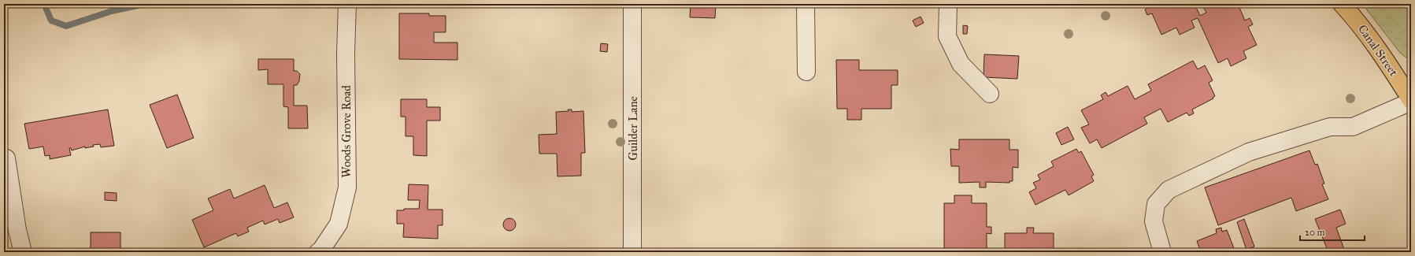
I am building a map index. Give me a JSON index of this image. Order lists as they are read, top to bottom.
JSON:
{
  "streets": {
    "main road": ["Canal Street"],
    "street": ["Guilder Lane", "Woods Grove Road"]
  },
  "scale_bar": "20 m"
}
